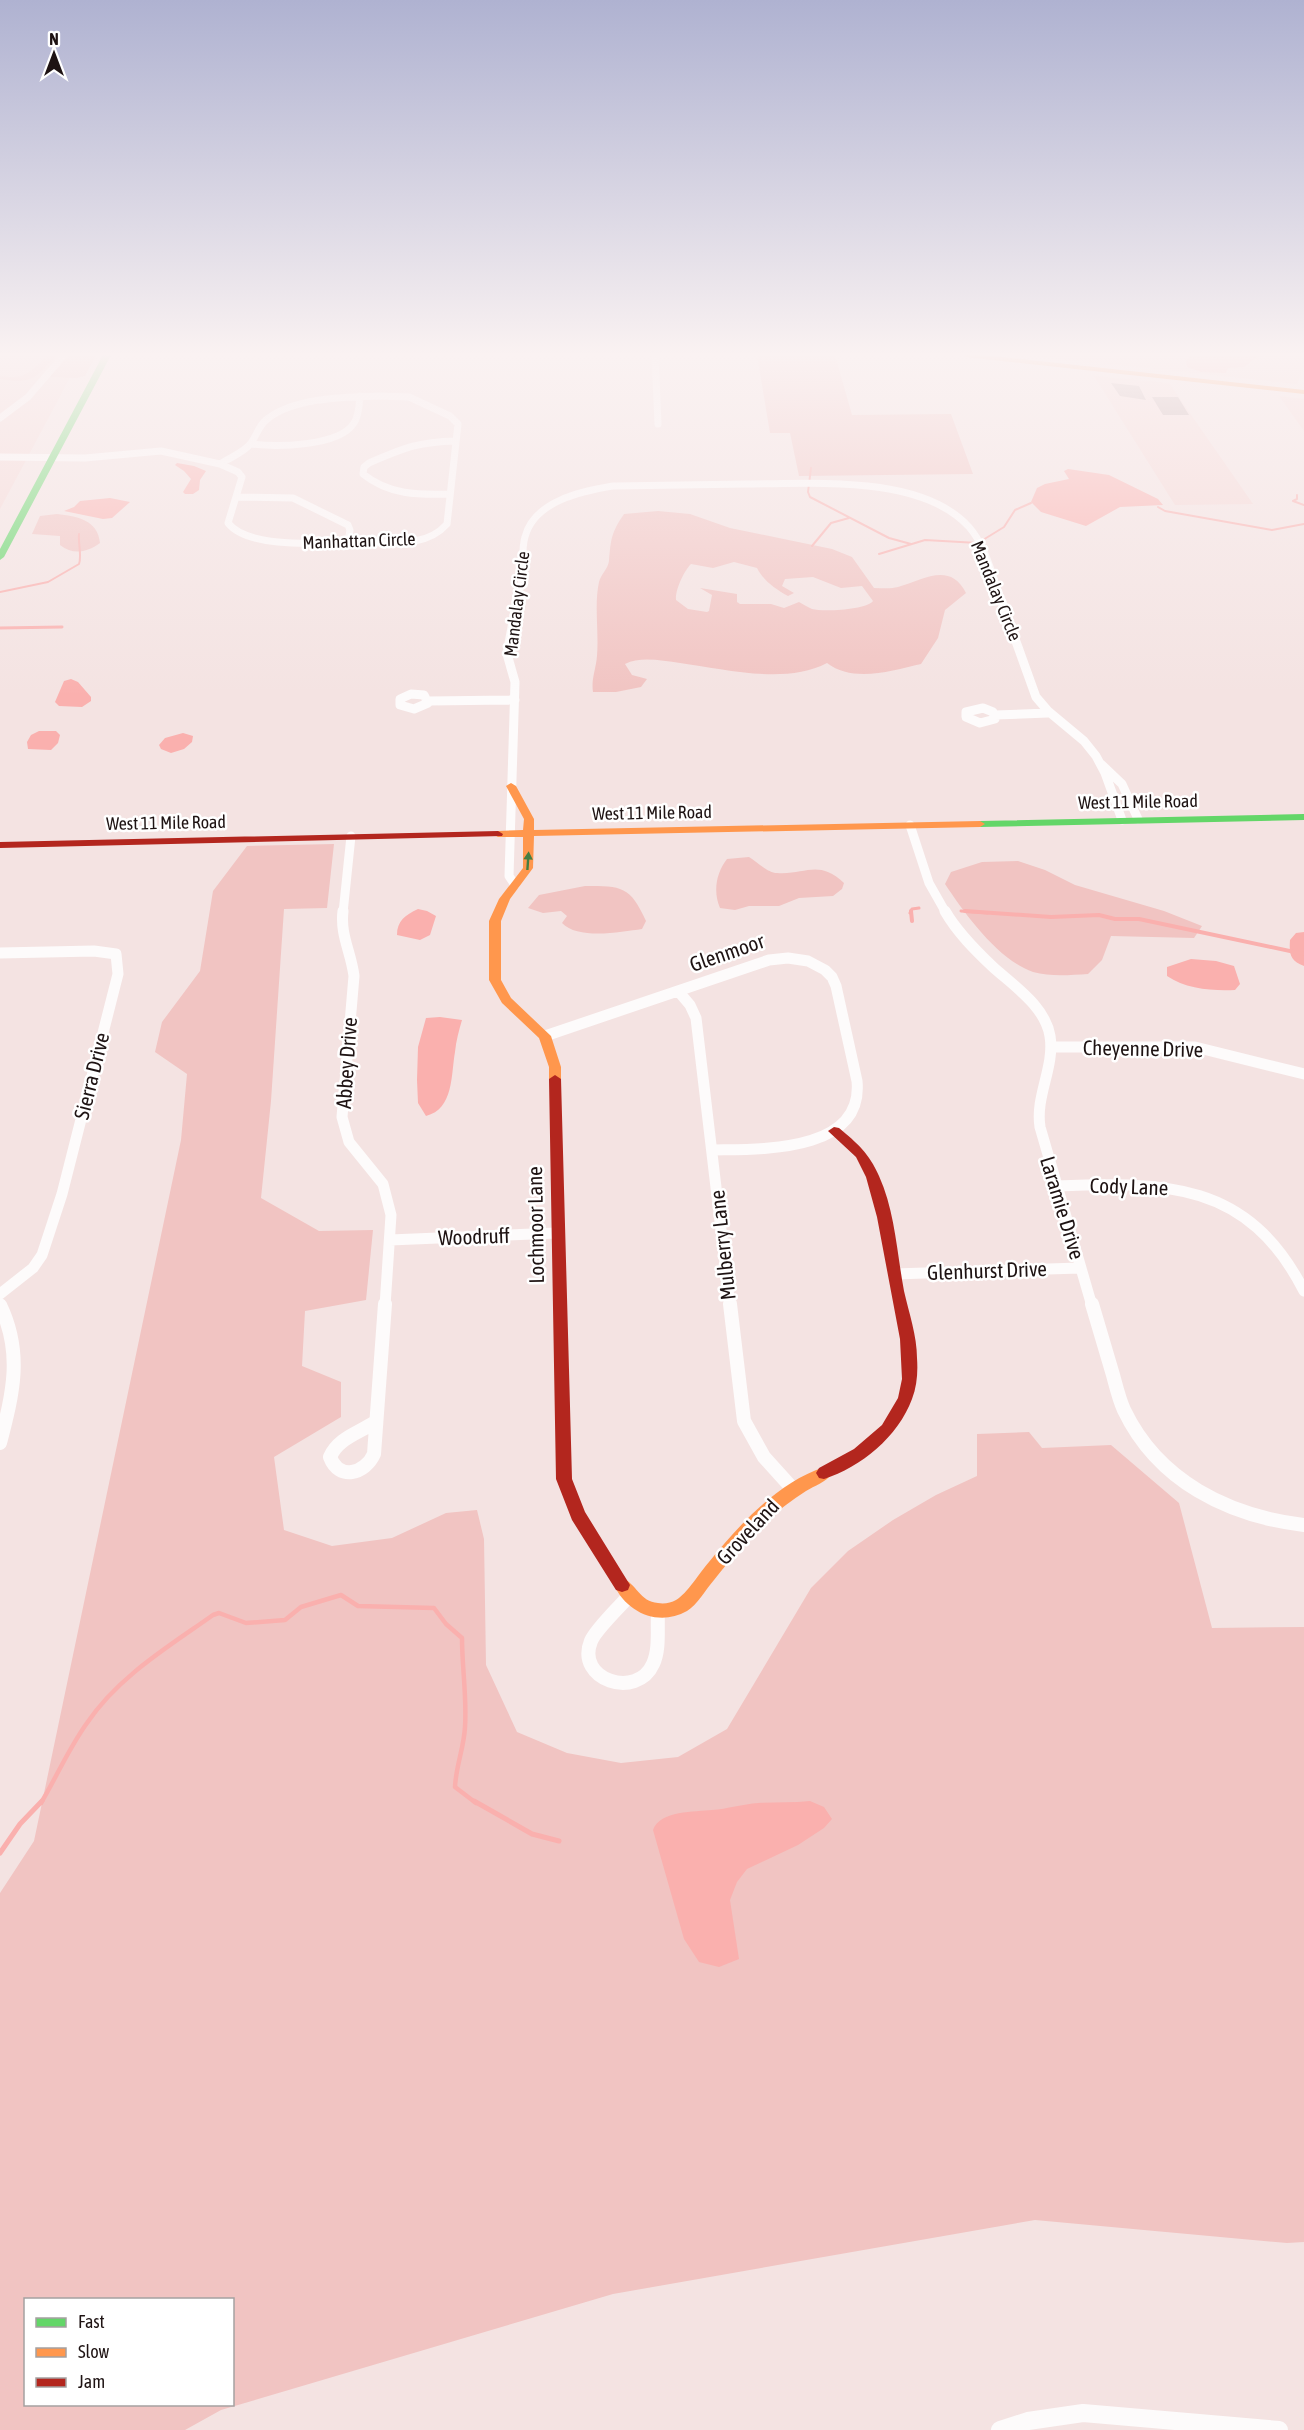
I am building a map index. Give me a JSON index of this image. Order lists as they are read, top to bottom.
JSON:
{
  "streets": {
    "street": [
      "Manhattan Circle",
      "Mandalay Circle",
      "West 11 Mile Road",
      "Glenmoor",
      "Cheyenne Drive",
      "Abbey Drive",
      "Sierra Drive",
      "Cody Lane",
      "Laramie Drive",
      "Lochmoor Lane",
      "Woodruff",
      "Mulberry Lane",
      "Glenhurst Drive",
      "Groveland"
    ]
  },
  "crossings": [
    ["Mandalay Circle", "West 11 Mile Road"],
    ["West 11 Mile Road", "Abbey Drive"],
    ["West 11 Mile Road", "Laramie Drive"],
    ["Glenmoor", "Lochmoor Lane"],
    ["Glenmoor", "Mulberry Lane"],
    ["Cheyenne Drive", "Laramie Drive"],
    ["Abbey Drive", "Woodruff"],
    ["Cody Lane", "Laramie Drive"],
    ["Laramie Drive", "Glenhurst Drive"],
    ["Lochmoor Lane", "Woodruff"],
    ["Lochmoor Lane", "Groveland"],
    ["Mulberry Lane", "Groveland"],
    ["Glenhurst Drive", "Groveland"]
  ],
  "legend": ["Fast", "Slow", "Jam"],
  "north": "top"
}
